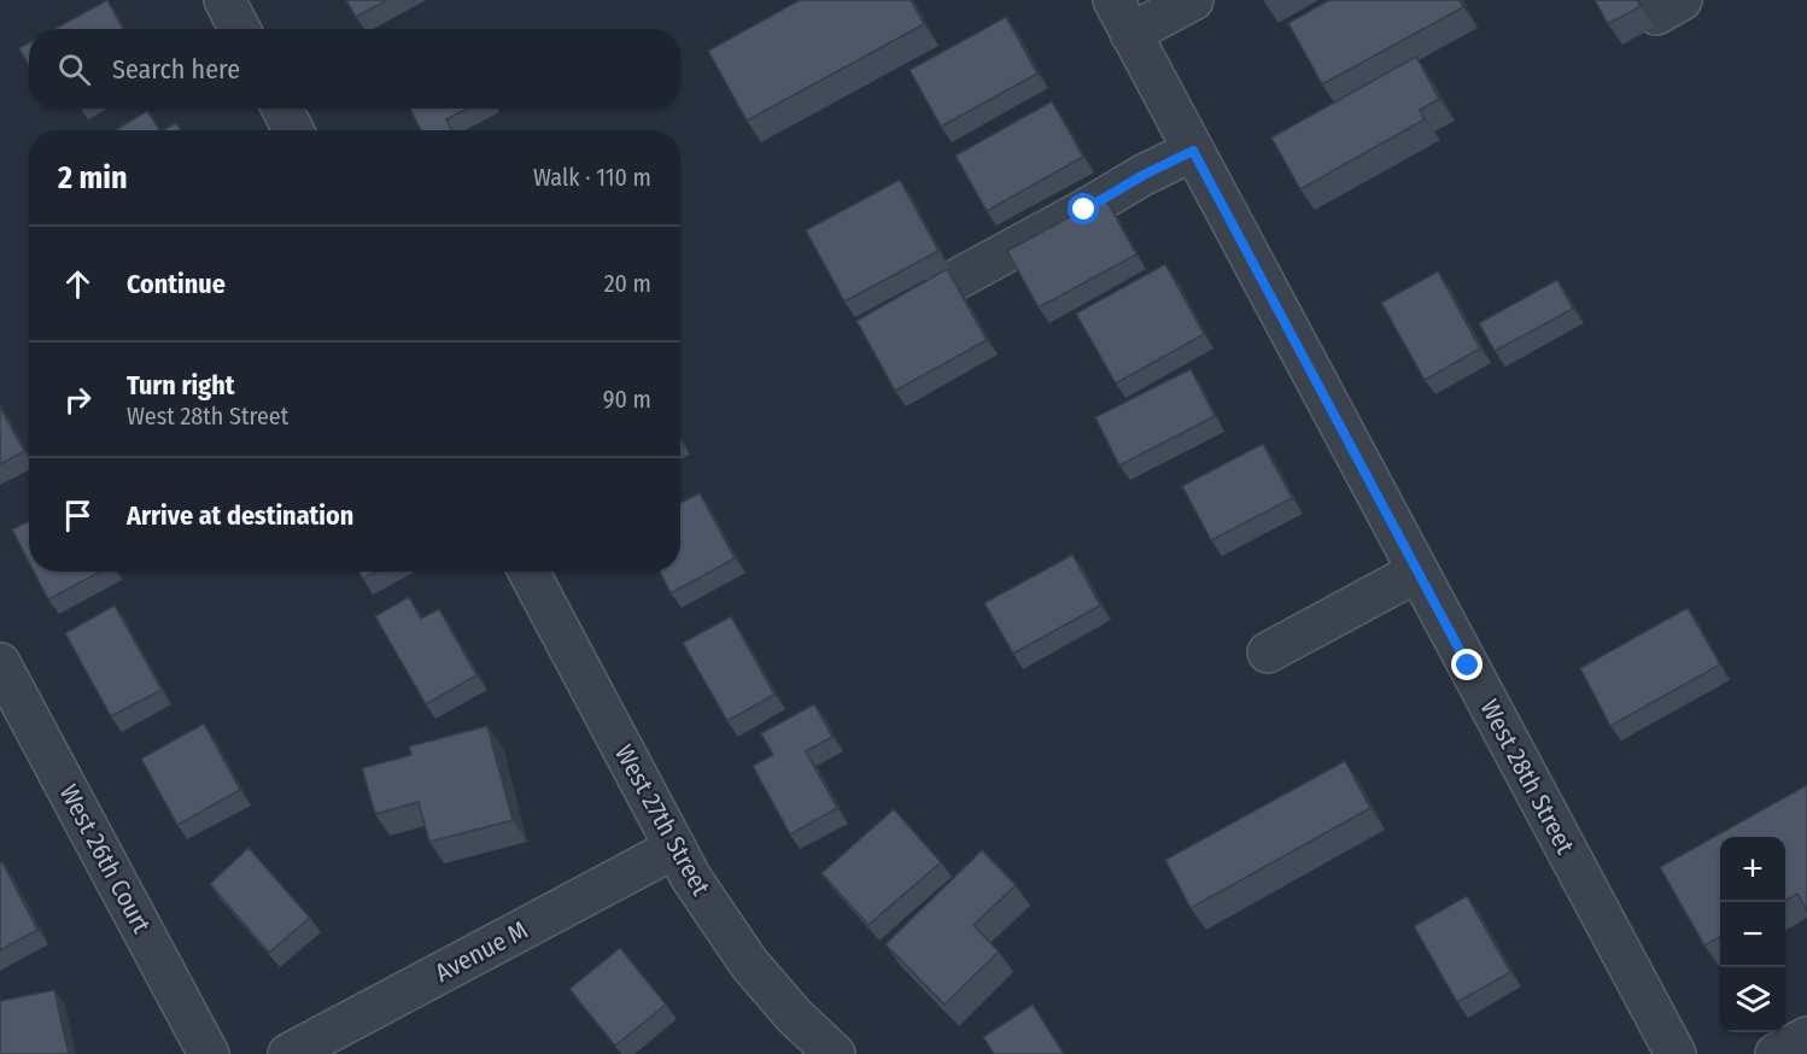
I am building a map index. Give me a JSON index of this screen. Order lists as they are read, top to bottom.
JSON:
{
  "streets": {
    "street": [
      "West 28th Street",
      "West 27th Street",
      "West 26th Court",
      "Avenue M"
    ]
  },
  "crossings": [
    ["West 27th Street", "Avenue M"]
  ],
  "page": {
    "search": "Search here",
    "heading": ["2 min", "Walk · 110 m"],
    "list": [
      ["Continue", "20 m"],
      ["Turn right", "West 28th Street", "90 m"],
      "Arrive at destination"
    ],
    "map_buttons": ["+", "−"]
  }
}
